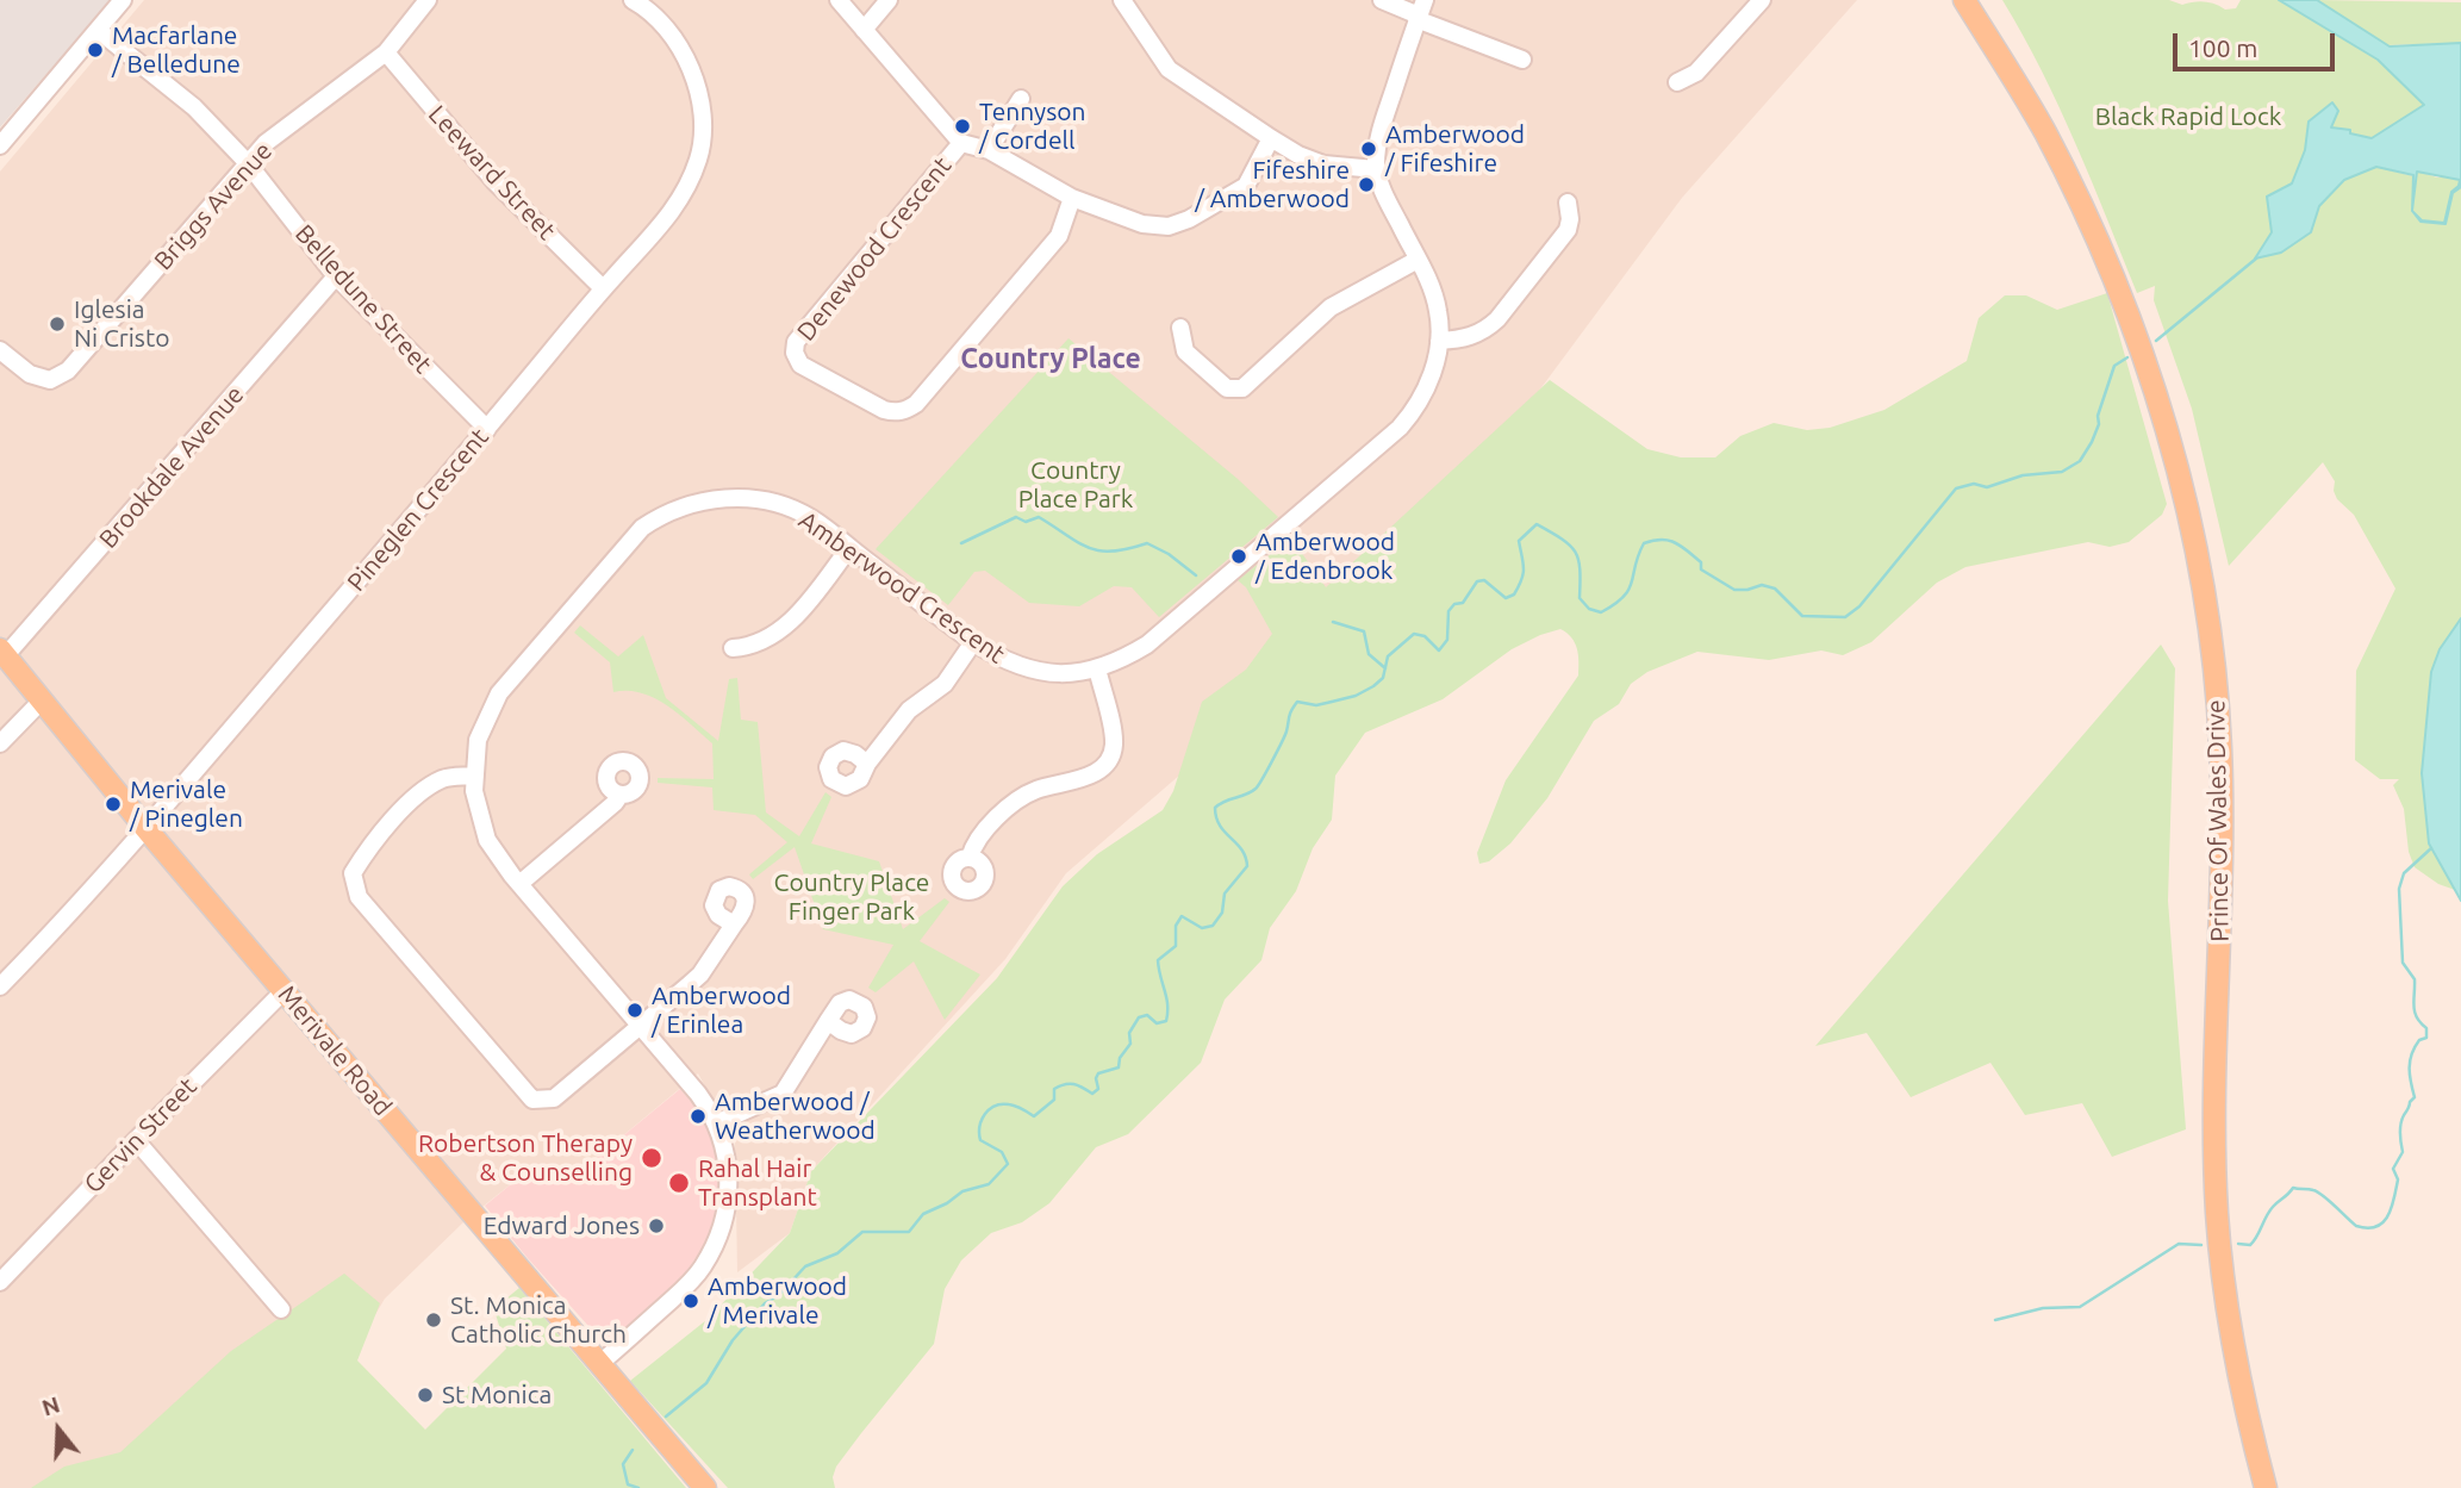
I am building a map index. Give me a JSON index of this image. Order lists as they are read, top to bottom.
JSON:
{
  "streets": {
    "main road": ["Prince Of Wales Drive", "Merivale Road"],
    "street": [
      "Leeward Street",
      "Briggs Avenue",
      "Denewood Crescent",
      "Belledune Street",
      "Brookdale Avenue",
      "Pineglen Crescent",
      "Amberwood Crescent",
      "Gervin Street"
    ]
  },
  "crossings": [
    ["Leeward Street", "Briggs Avenue"],
    ["Leeward Street", "Pineglen Crescent"],
    ["Briggs Avenue", "Belledune Street"],
    ["Belledune Street", "Brookdale Avenue"],
    ["Belledune Street", "Pineglen Crescent"],
    ["Brookdale Avenue", "Merivale Road"],
    ["Pineglen Crescent", "Merivale Road"],
    ["Amberwood Crescent", "Merivale Road"],
    ["Merivale Road", "Gervin Street"]
  ],
  "districts": ["Country Place"],
  "parks": ["Black Rapid Lock", "Country Place Park", "Country Place Finger Park"],
  "places": [
    "Macfarlane / Belledune",
    "Tennyson / Cordell",
    "Amberwood / Fifeshire",
    "Fifeshire / Amberwood",
    "Iglesia Ni Cristo",
    "Amberwood / Edenbrook",
    "Merivale / Pineglen",
    "Amberwood / Erinlea",
    "Amberwood / Weatherwood",
    "Robertson Therapy & Counselling",
    "Rahal Hair Transplant",
    "Edward Jones",
    "Amberwood / Merivale",
    "St. Monica Catholic Church",
    "St Monica"
  ],
  "scale_bar": "100 m",
  "north": "top"
}
